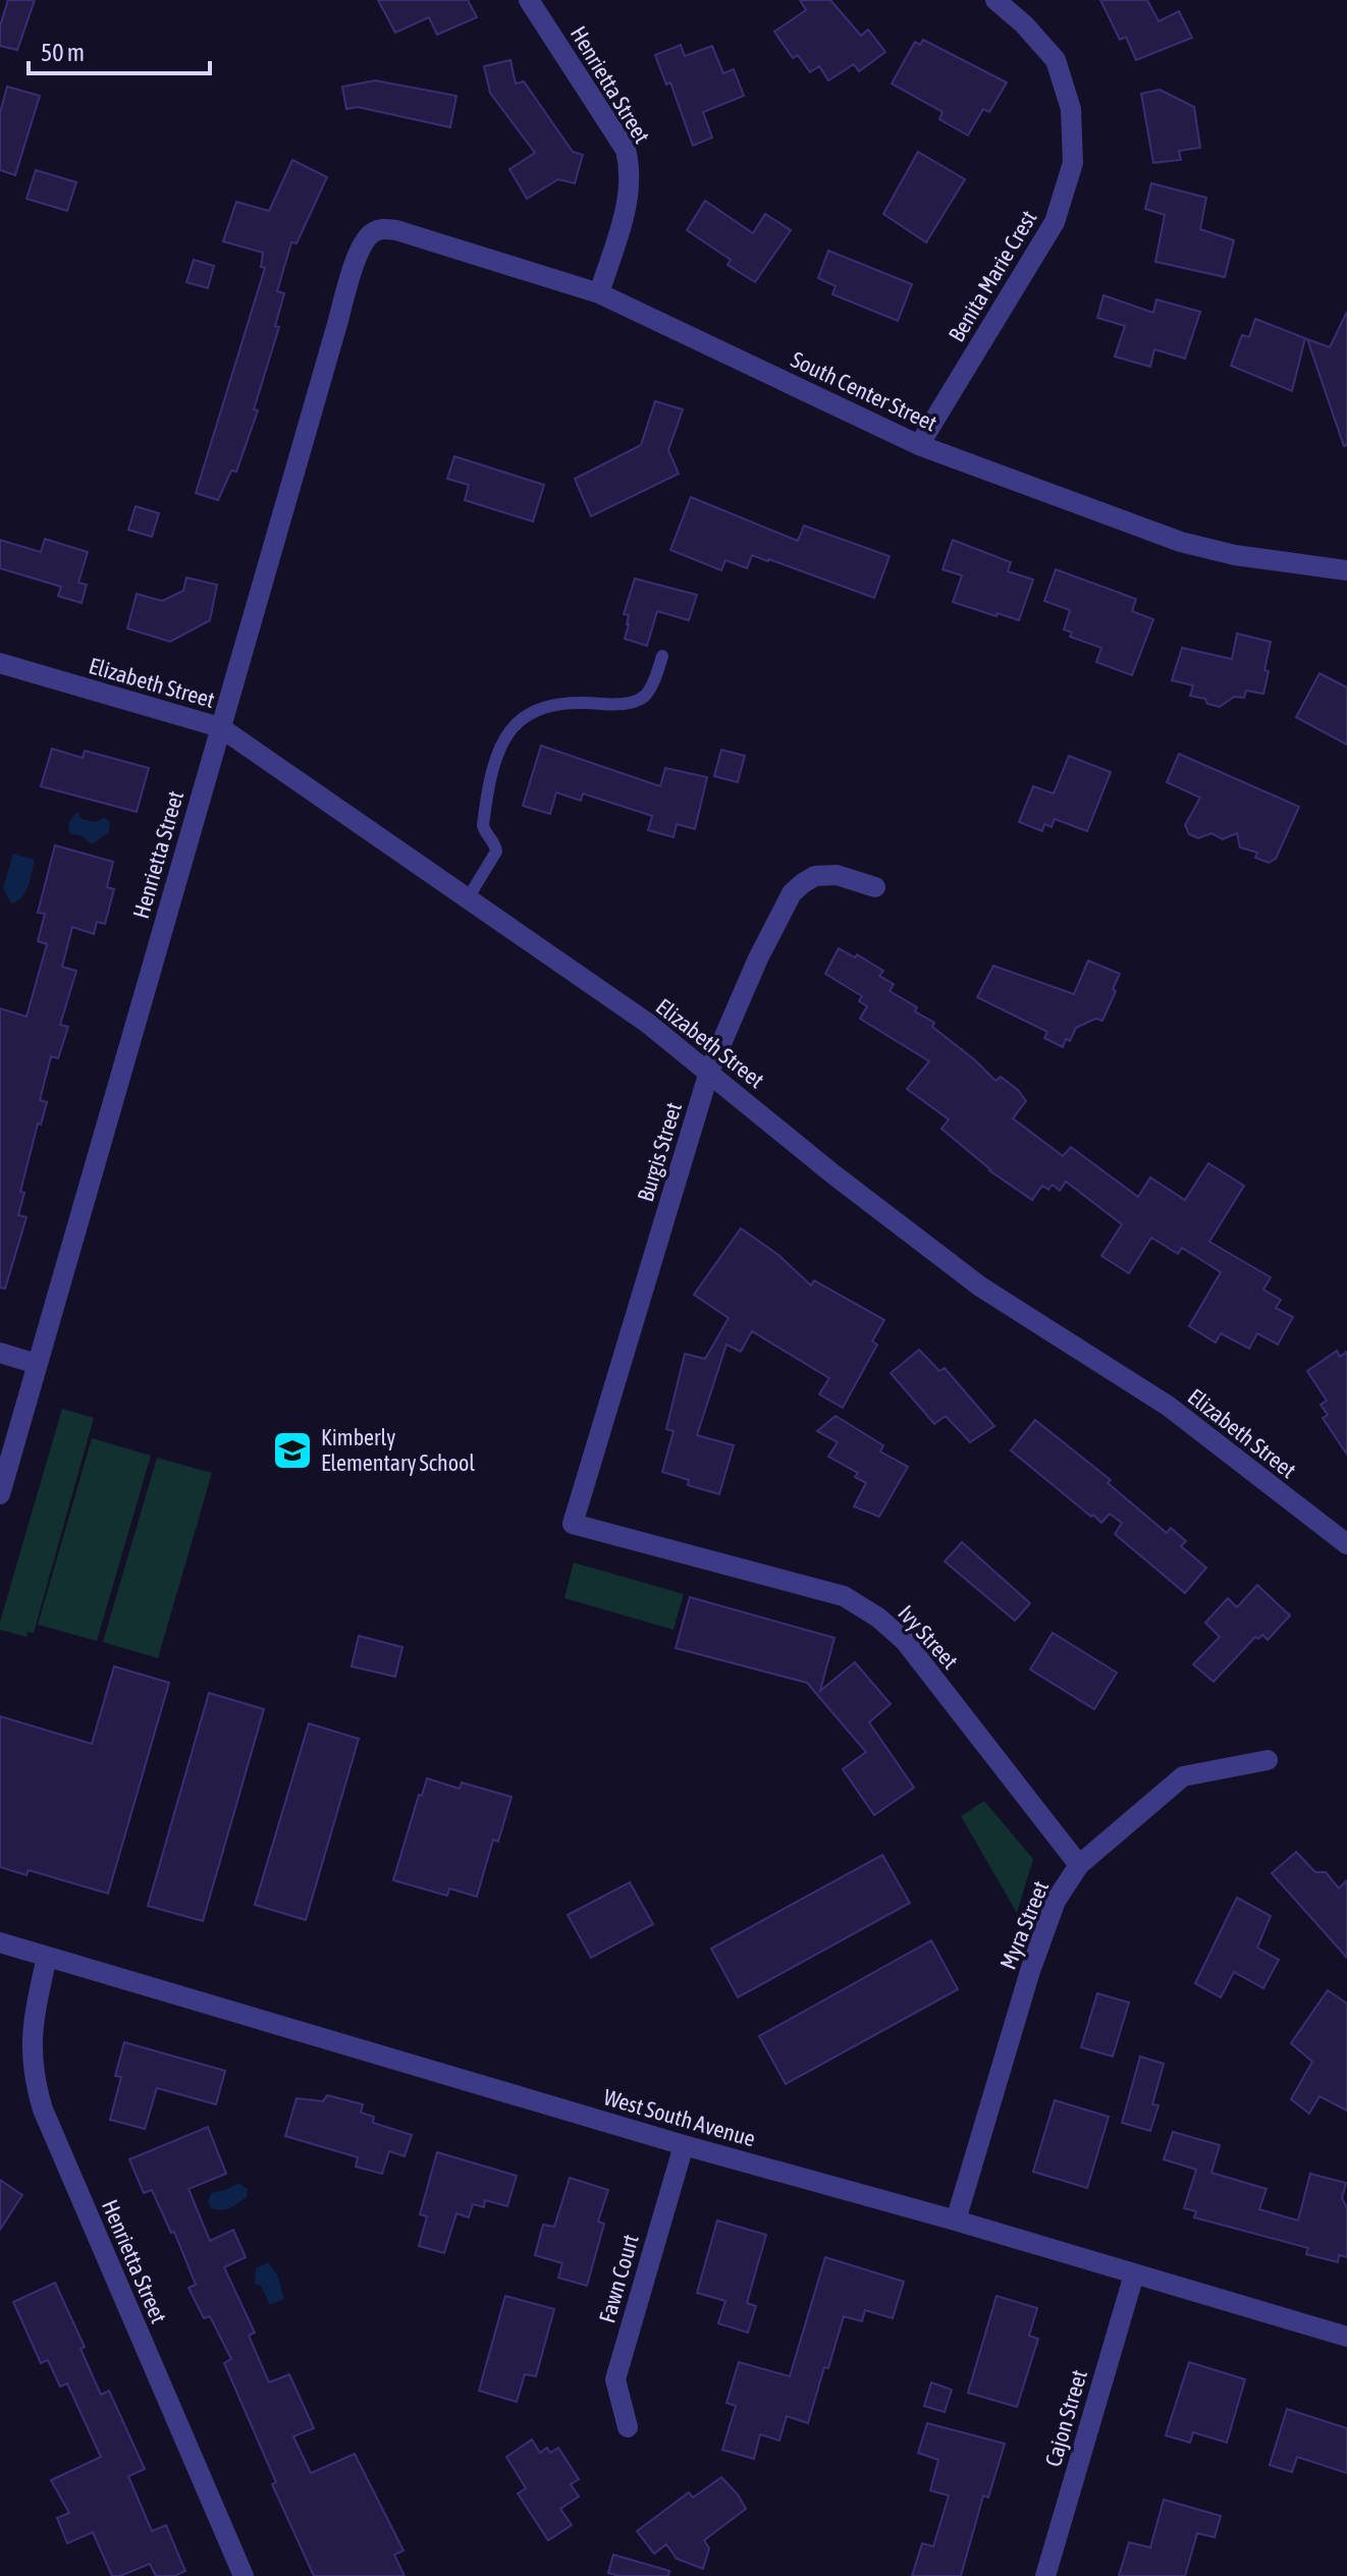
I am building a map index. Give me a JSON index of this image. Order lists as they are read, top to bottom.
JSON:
{
  "streets": {
    "street": [
      "Henrietta Street",
      "Benita Marie Crest",
      "South Center Street",
      "Elizabeth Street",
      "Burgis Street",
      "Ivy Street",
      "Myra Street",
      "West South Avenue",
      "Fawn Court",
      "Cajon Street"
    ]
  },
  "crossings": [
    ["Henrietta Street", "South Center Street"],
    ["Henrietta Street", "Elizabeth Street"],
    ["Henrietta Street", "West South Avenue"],
    ["Benita Marie Crest", "South Center Street"],
    ["Elizabeth Street", "Burgis Street"],
    ["Burgis Street", "Ivy Street"],
    ["Ivy Street", "Myra Street"],
    ["Myra Street", "West South Avenue"],
    ["West South Avenue", "Fawn Court"],
    ["West South Avenue", "Cajon Street"]
  ],
  "places": {
    "school or university": ["Kimberly Elementary School"]
  },
  "scale_bar": "50 m"
}
